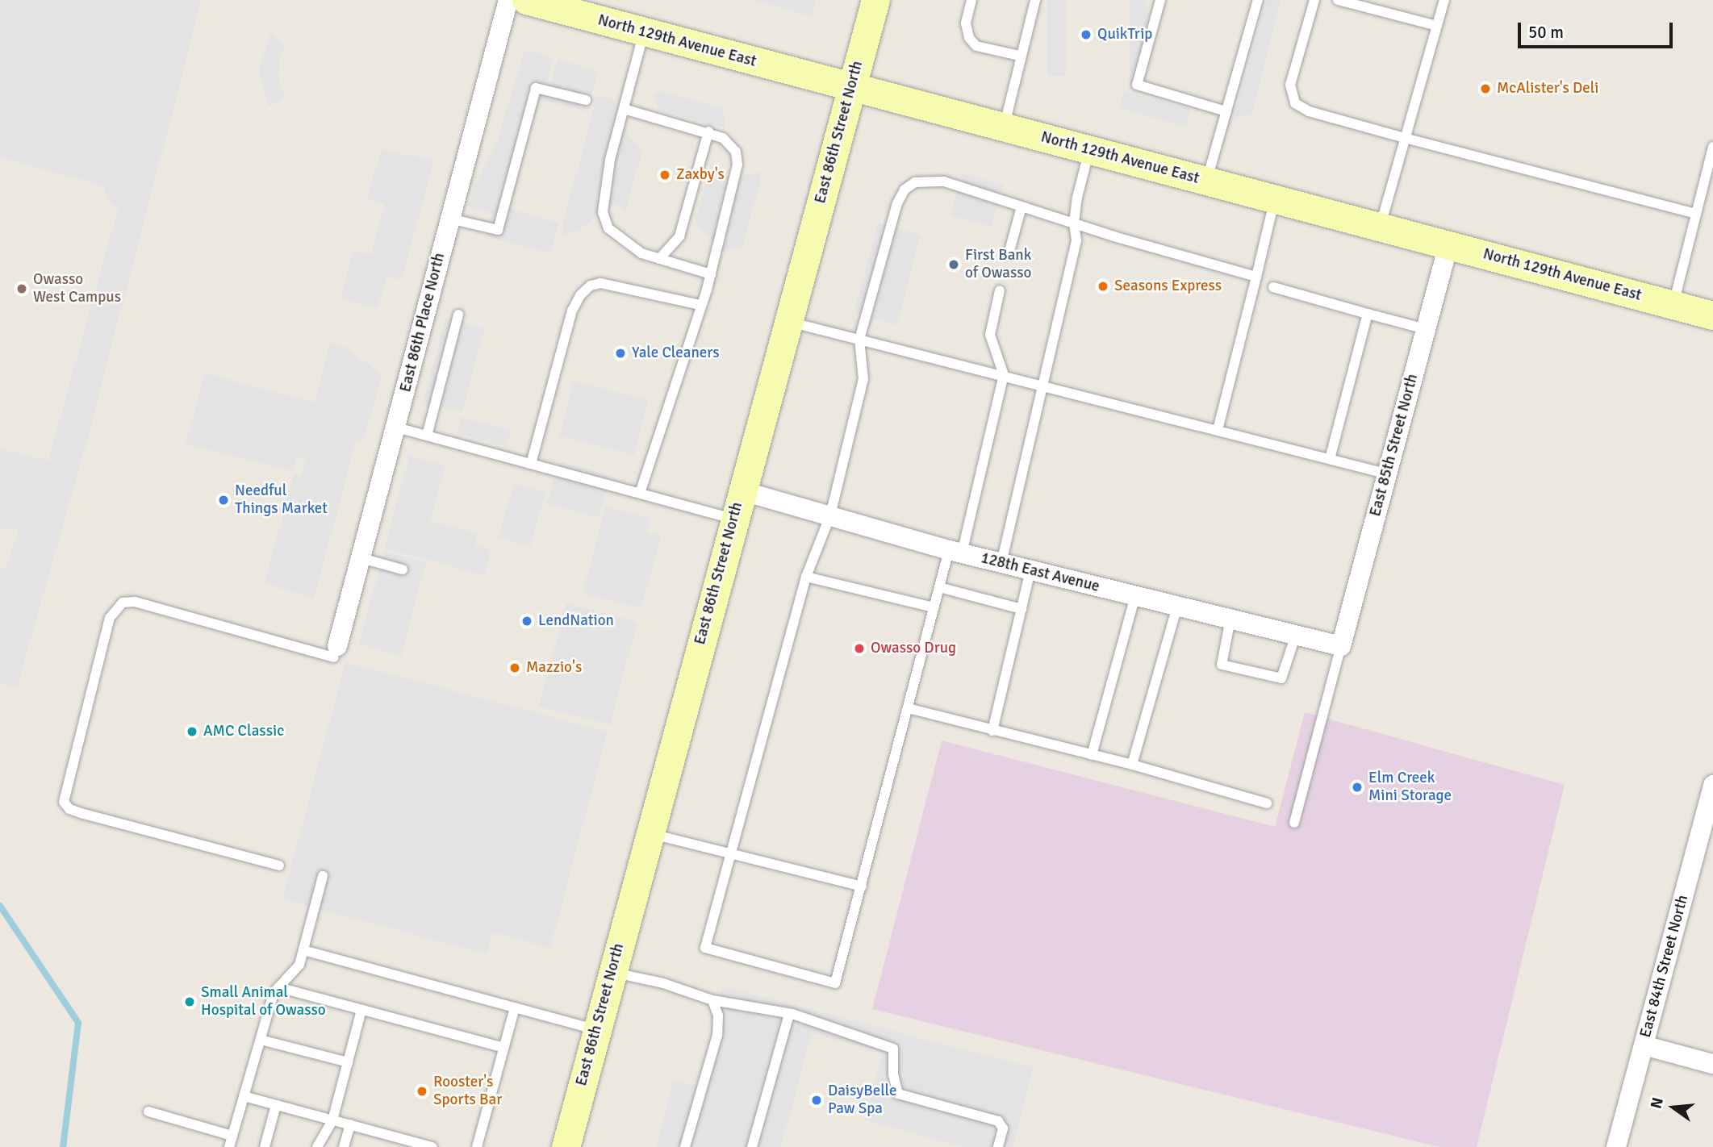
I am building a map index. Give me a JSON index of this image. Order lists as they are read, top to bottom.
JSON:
{
  "streets": {
    "main road": ["North 129th Avenue East", "East 86th Street North"],
    "street": [
      "East 86th Place North",
      "East 85th Street North",
      "128th East Avenue",
      "East 84th Street North"
    ]
  },
  "crossings": [
    ["North 129th Avenue East", "East 86th Street North"],
    ["North 129th Avenue East", "East 85th Street North"],
    ["East 86th Street North", "128th East Avenue"],
    ["East 85th Street North", "128th East Avenue"]
  ],
  "places": [
    "QuikTrip",
    "McAlister's Deli",
    "Zaxby's",
    "First Bank of Owasso",
    "Seasons Express",
    "Owasso West Campus",
    "Yale Cleaners",
    "Needful Things Market",
    "LendNation",
    "Owasso Drug",
    "Mazzio's",
    "AMC Classic",
    "Elm Creek Mini Storage",
    "Small Animal Hospital of Owasso",
    "Rooster's Sports Bar",
    "DaisyBelle Paw Spa"
  ],
  "scale_bar": "50 m",
  "north": "left"
}
